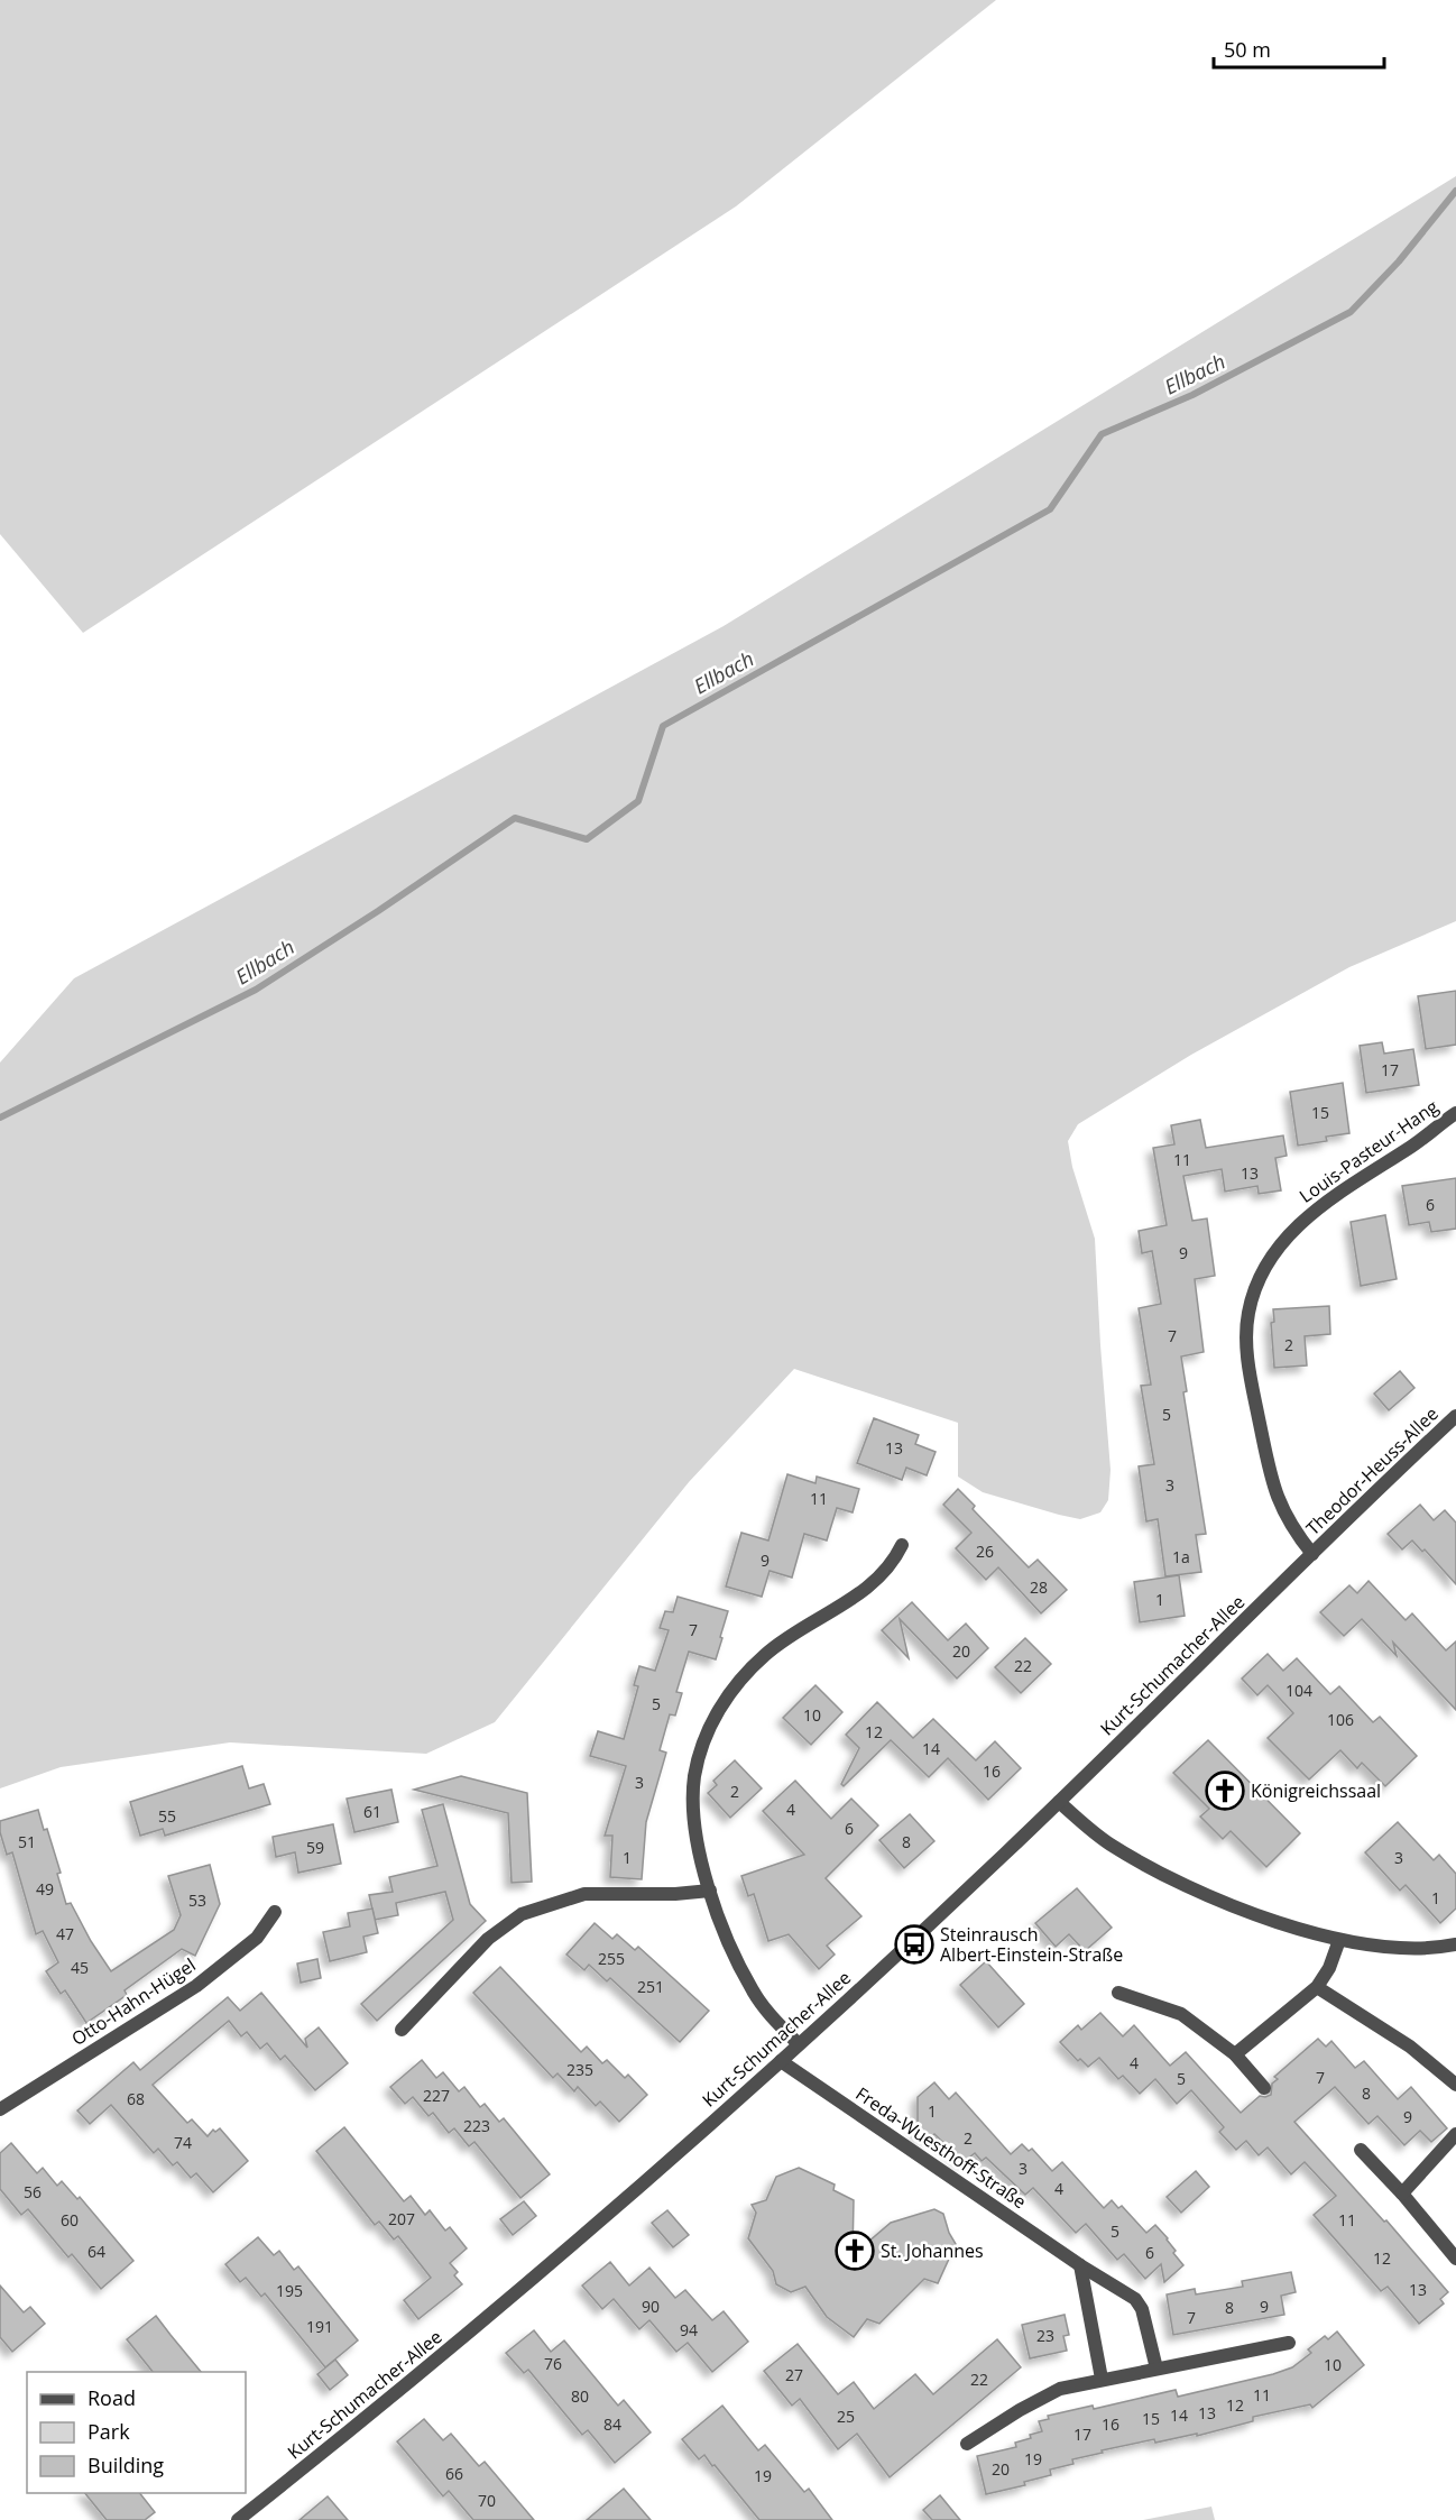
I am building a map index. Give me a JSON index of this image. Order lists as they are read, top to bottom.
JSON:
{
  "streets": {
    "street": [
      "Louis-Pasteur-Hang",
      "Theodor-Heuss-Allee",
      "Kurt-Schumacher-Allee",
      "Otto-Hahn-Hügel",
      "Freda-Wuesthoff-Straße"
    ]
  },
  "crossings": [
    ["Louis-Pasteur-Hang", "Theodor-Heuss-Allee"],
    ["Louis-Pasteur-Hang", "Kurt-Schumacher-Allee"],
    ["Theodor-Heuss-Allee", "Kurt-Schumacher-Allee"],
    ["Kurt-Schumacher-Allee", "Freda-Wuesthoff-Straße"]
  ],
  "water": ["Ellbach"],
  "places": {
    "church": ["Königreichssaal", "St. Johannes"],
    "bus stop": ["Steinrausch Albert-Einstein-Straße"]
  },
  "house_numbers": [
    "17",
    "15",
    "11",
    "13",
    "6",
    "9",
    "7",
    "2",
    "5",
    "13",
    "3",
    "11",
    "26",
    "1a",
    "9",
    "28",
    "1",
    "7",
    "20",
    "22",
    "104",
    "5",
    "10",
    "106",
    "12",
    "14",
    "16",
    "3",
    "2",
    "4",
    "61",
    "55",
    "6",
    "51",
    "8",
    "59",
    "1",
    "3",
    "49",
    "1",
    "53",
    "47",
    "255",
    "45",
    "251",
    "4",
    "235",
    "7",
    "5",
    "8",
    "227",
    "68",
    "1",
    "9",
    "223",
    "2",
    "74",
    "3",
    "4",
    "56",
    "207",
    "60",
    "11",
    "5",
    "64",
    "6",
    "12",
    "13",
    "195",
    "90",
    "9",
    "8",
    "7",
    "191",
    "94",
    "23",
    "76",
    "10",
    "27",
    "22",
    "11",
    "80",
    "12",
    "13",
    "14",
    "25",
    "15",
    "84",
    "16",
    "17",
    "19",
    "20",
    "66",
    "19",
    "70"
  ],
  "legend": ["Road", "Park", "Building"],
  "scale_bar": "50 m"
}
